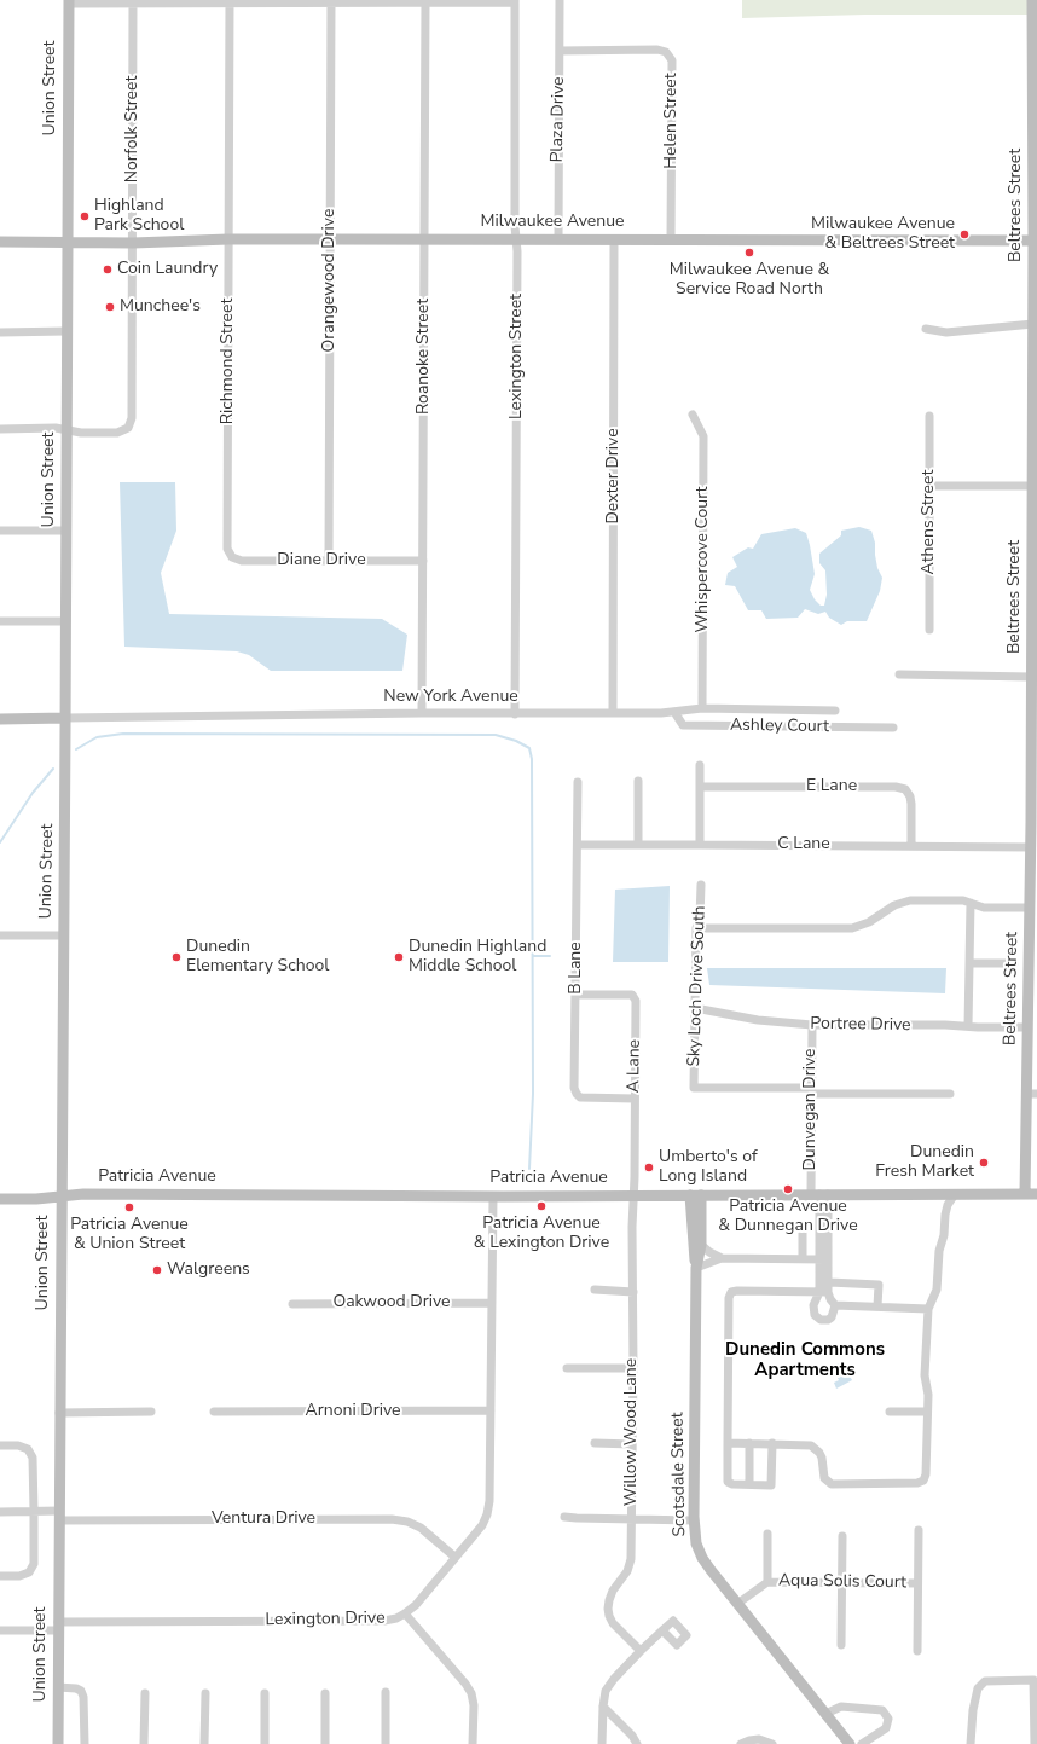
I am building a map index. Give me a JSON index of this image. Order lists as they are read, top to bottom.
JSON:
{
  "streets": {
    "street": [
      "Union Street",
      "Plaza Drive",
      "Helen Street",
      "Norfolk Street",
      "Beltrees Street",
      "Milwaukee Avenue",
      "Orangewood Drive",
      "Roanoke Street",
      "Lexington Street",
      "Richmond Street",
      "Dexter Drive",
      "Athens Street",
      "Whispercove Court",
      "Diane Drive",
      "New York Avenue",
      "Ashley Court",
      "E Lane",
      "C Lane",
      "B Lane",
      "Sky Loch Drive South",
      "Portree Drive",
      "A Lane",
      "Dunvegan Drive",
      "Patricia Avenue",
      "Oakwood Drive",
      "Arnoni Drive",
      "Willow Wood Lane",
      "Scotsdale Street",
      "Ventura Drive",
      "Aqua Solis Court",
      "Lexington Drive"
    ]
  },
  "crossings": [
    ["Union Street", "Norfolk Street"],
    ["Union Street", "Milwaukee Avenue"],
    ["Union Street", "New York Avenue"],
    ["Union Street", "Patricia Avenue"],
    ["Union Street", "Ventura Drive"],
    ["Union Street", "Lexington Drive"],
    ["Plaza Drive", "Helen Street"],
    ["Plaza Drive", "Milwaukee Avenue"],
    ["Helen Street", "Milwaukee Avenue"],
    ["Norfolk Street", "Milwaukee Avenue"],
    ["Beltrees Street", "Milwaukee Avenue"],
    ["Beltrees Street", "C Lane"],
    ["Beltrees Street", "Portree Drive"],
    ["Beltrees Street", "Patricia Avenue"],
    ["Milwaukee Avenue", "Orangewood Drive"],
    ["Milwaukee Avenue", "Roanoke Street"],
    ["Milwaukee Avenue", "Lexington Street"],
    ["Milwaukee Avenue", "Richmond Street"],
    ["Milwaukee Avenue", "Dexter Drive"],
    ["Orangewood Drive", "Diane Drive"],
    ["Roanoke Street", "Diane Drive"],
    ["Roanoke Street", "New York Avenue"],
    ["Lexington Street", "New York Avenue"],
    ["Richmond Street", "Diane Drive"],
    ["Dexter Drive", "New York Avenue"],
    ["Whispercove Court", "New York Avenue"],
    ["New York Avenue", "Ashley Court"],
    ["E Lane", "C Lane"],
    ["C Lane", "B Lane"],
    ["B Lane", "A Lane"],
    ["Sky Loch Drive South", "Portree Drive"],
    ["Sky Loch Drive South", "Dunvegan Drive"],
    ["Portree Drive", "Dunvegan Drive"],
    ["A Lane", "Patricia Avenue"],
    ["A Lane", "Willow Wood Lane"],
    ["Dunvegan Drive", "Patricia Avenue"],
    ["Patricia Avenue", "Willow Wood Lane"],
    ["Patricia Avenue", "Scotsdale Street"],
    ["Patricia Avenue", "Lexington Drive"],
    ["Oakwood Drive", "Lexington Drive"],
    ["Arnoni Drive", "Lexington Drive"],
    ["Ventura Drive", "Lexington Drive"]
  ],
  "districts": ["Dunedin Commons Apartments"],
  "places": [
    "Highland Park School",
    "Milwaukee Avenue & Beltrees Street",
    "Milwaukee Avenue & Service Road North",
    "Coin Laundry",
    "Munchee's",
    "Dunedin Elementary School",
    "Dunedin Highland Middle School",
    "Dunedin Fresh Market",
    "Umberto's of Long Island",
    "Patricia Avenue & Dunnegan Drive",
    "Patricia Avenue & Lexington Drive",
    "Patricia Avenue & Union Street",
    "Walgreens"
  ]
}
